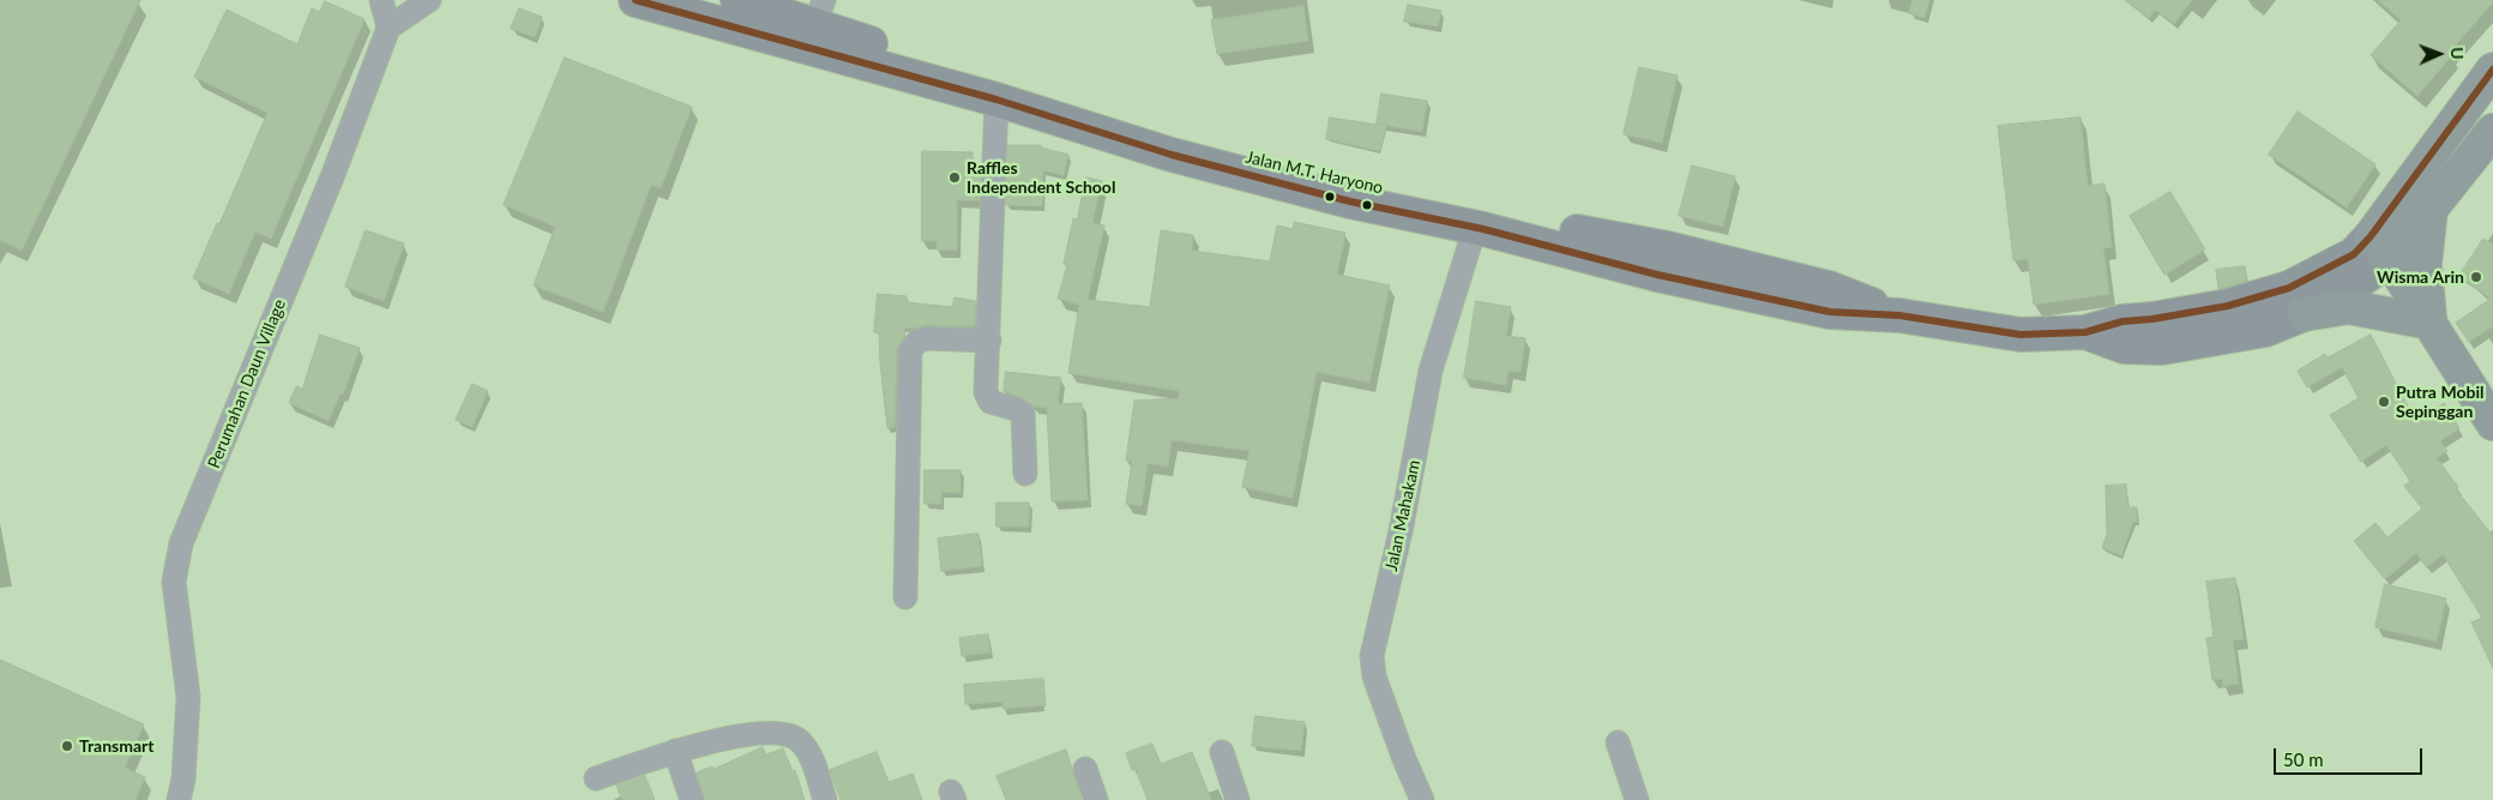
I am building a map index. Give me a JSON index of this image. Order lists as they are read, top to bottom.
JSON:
{
  "streets": {
    "highway": ["Jalan M.T. Haryono"],
    "street": ["Perumahan Daun Village", "Jalan Mahakam"]
  },
  "crossings": [
    ["Jalan M.T. Haryono", "Jalan Mahakam"]
  ],
  "places": [
    "Raffles Independent School",
    "Wisma Arin",
    "Putra Mobil Sepinggan",
    "Transmart"
  ],
  "scale_bar": "50 m",
  "north": "right"
}
